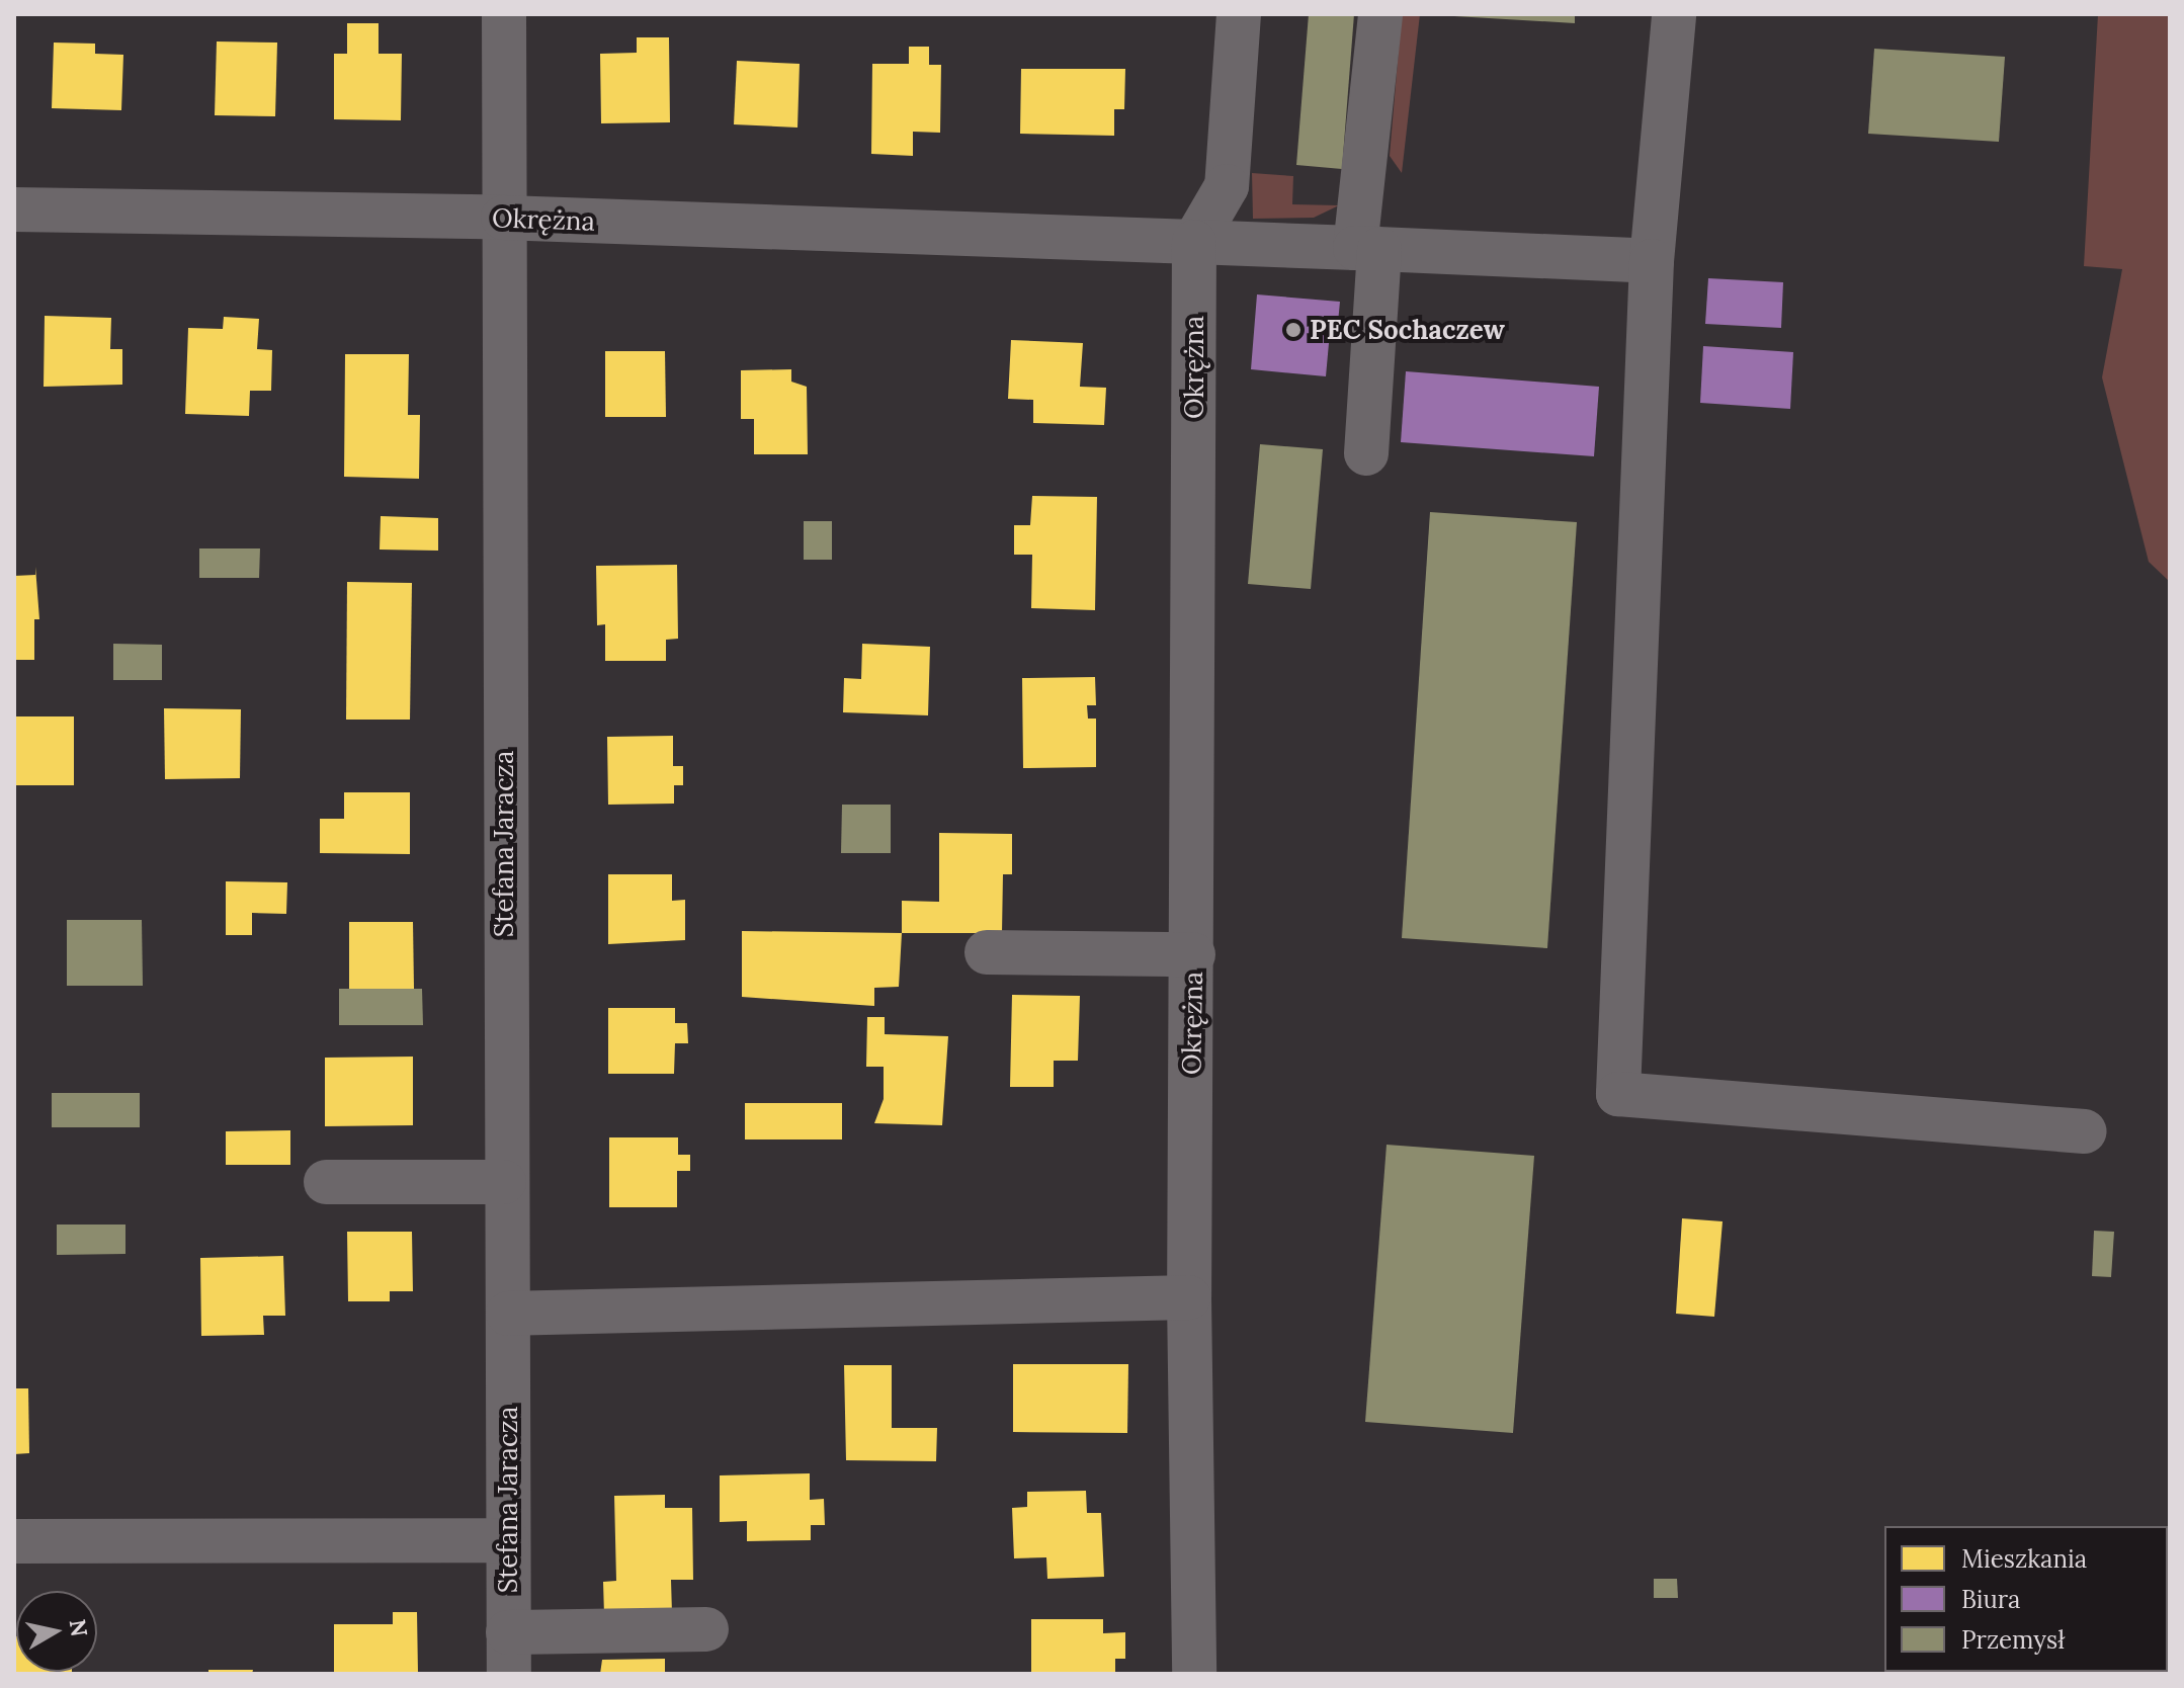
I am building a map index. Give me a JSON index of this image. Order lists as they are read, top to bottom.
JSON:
{
  "streets": {
    "street": ["Okrężna", "Stefana Jaracza"]
  },
  "crossings": [
    ["Okrężna", "Stefana Jaracza"]
  ],
  "places": ["PEC Sochaczew"],
  "legend": ["Mieszkania", "Biura", "Przemysł"],
  "north": "right"
}
